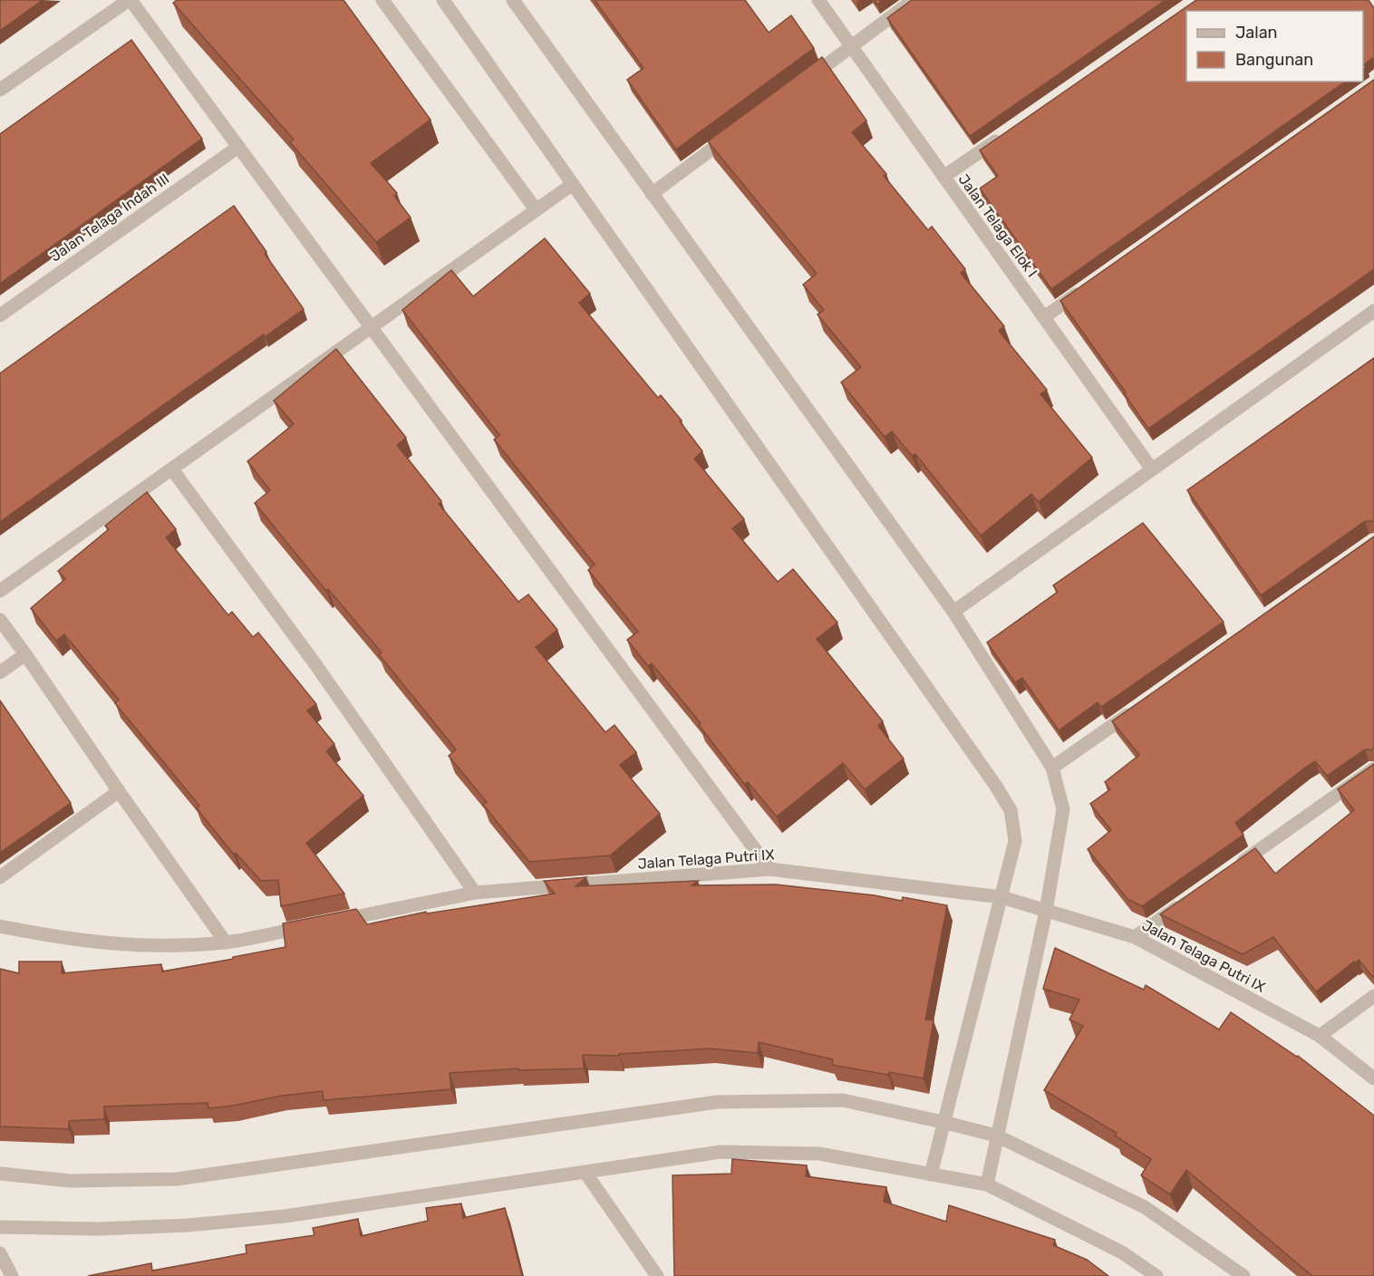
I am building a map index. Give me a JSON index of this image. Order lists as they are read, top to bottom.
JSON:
{
  "streets": {
    "street": ["Jalan Telaga Indah III", "Jalan Telaga Elok I", "Jalan Telaga Putri IX"]
  },
  "legend": ["Jalan", "Bangunan"]
}
